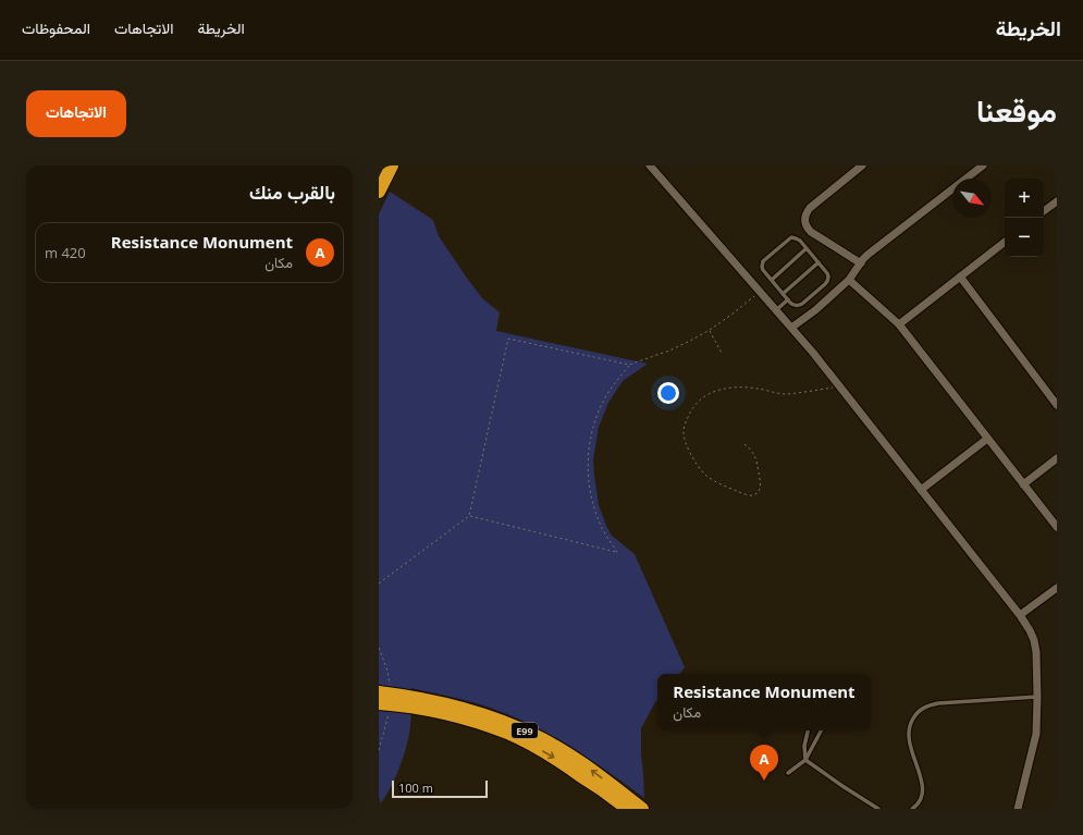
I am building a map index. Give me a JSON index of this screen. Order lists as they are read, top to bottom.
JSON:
{
  "streets": {
    "highway": ["E99"]
  },
  "scale_bar": "100 m",
  "north": "bottom right",
  "page": {
    "header": "الخريطة",
    "nav": ["الخريطة", "الاتجاهات", "المحفوظات"],
    "title": "موقعنا",
    "buttons": "الاتجاهات",
    "heading": "بالقرب منك",
    "map_buttons": ["+", "−"],
    "list": [
      {
        "mark": "A",
        "name": "Resistance Monument",
        "note": "مكان",
        "value": "420 m"
      }
    ],
    "popup": ["Resistance Monument", "مكان"],
    "pins": "A",
    "scale": "100 m"
  }
}
